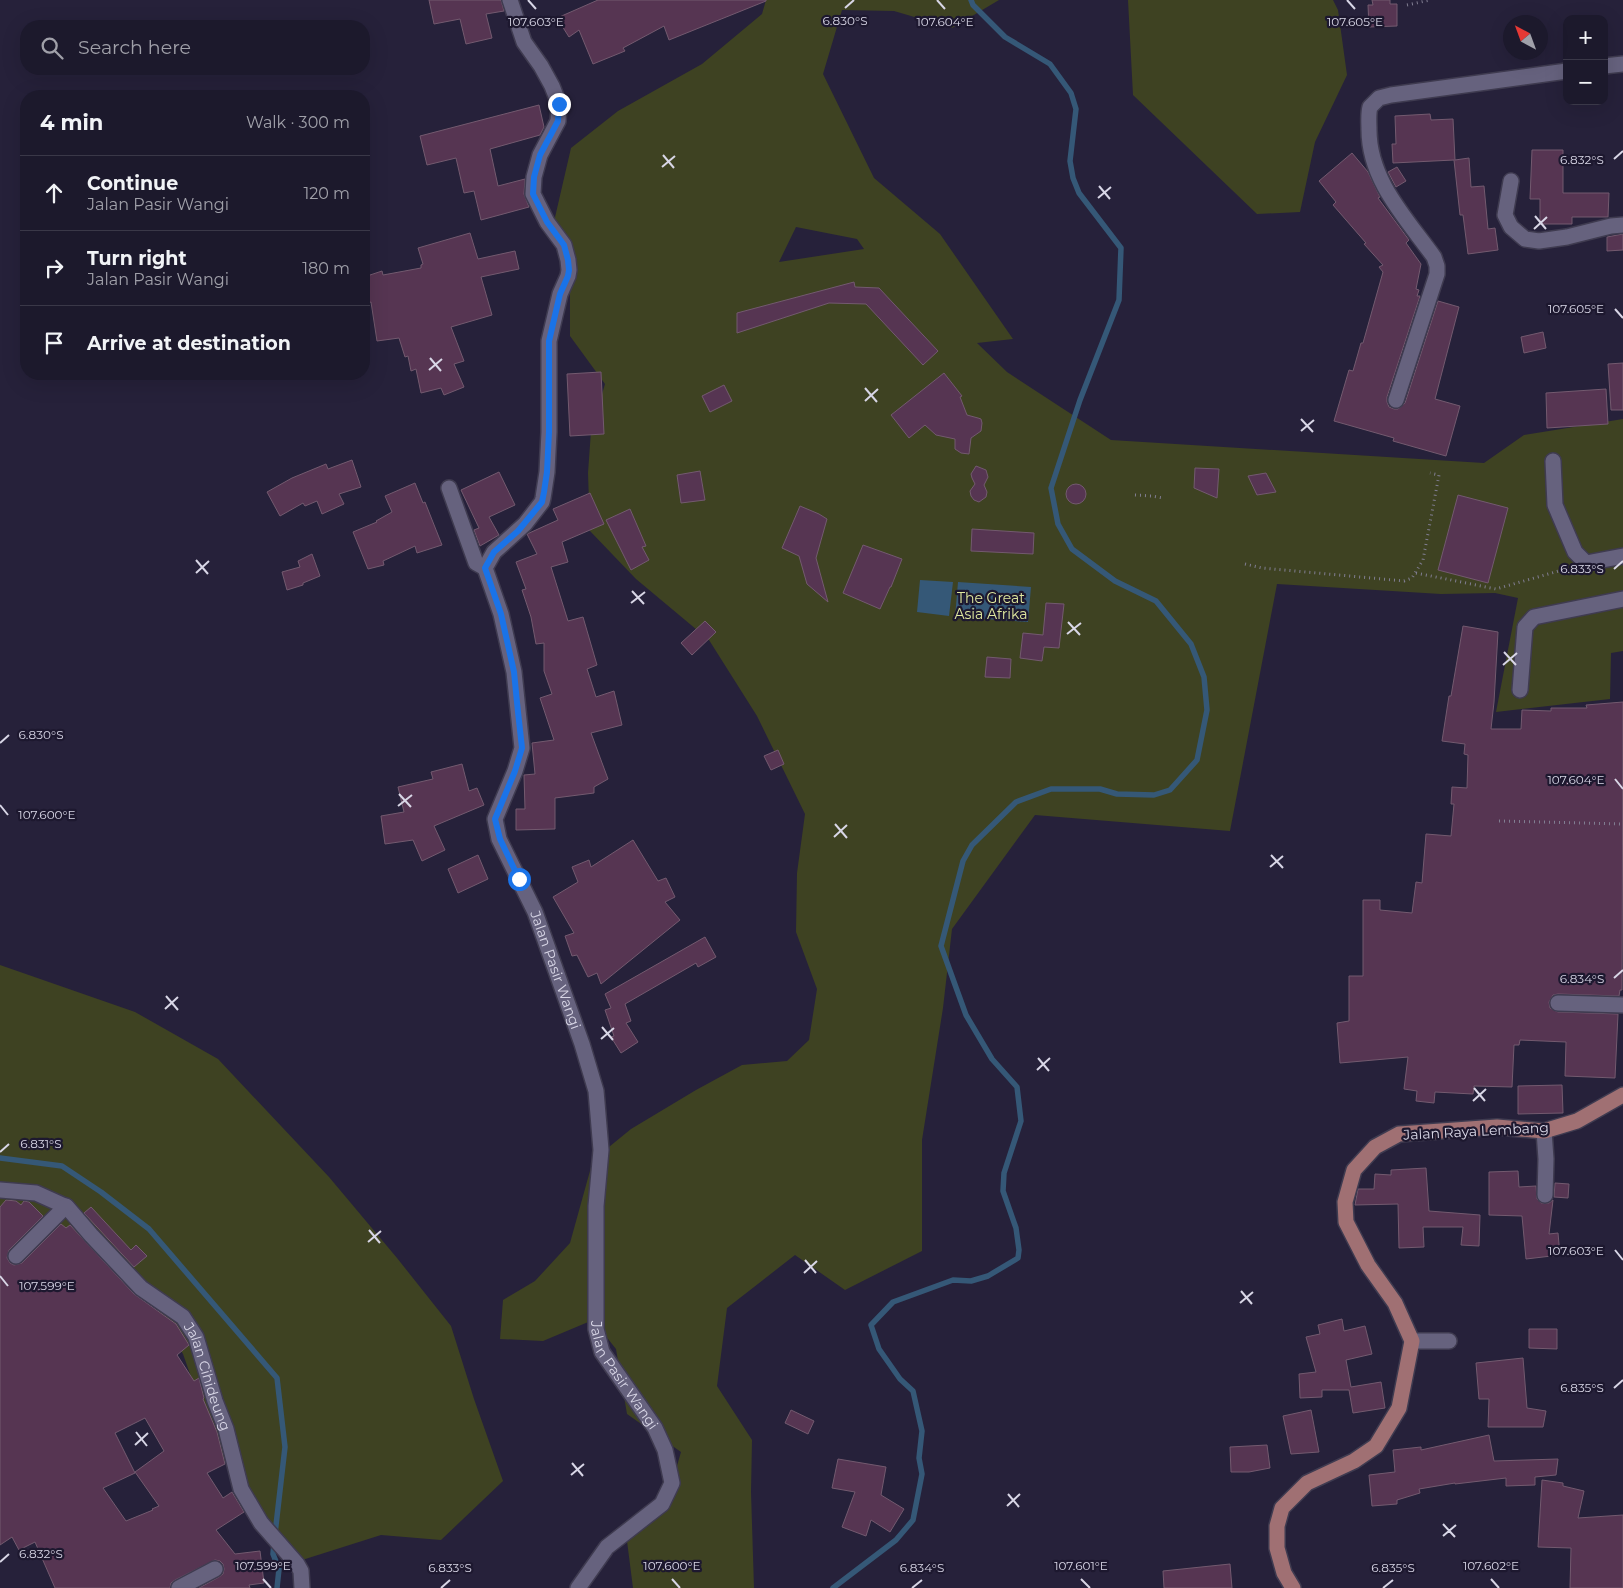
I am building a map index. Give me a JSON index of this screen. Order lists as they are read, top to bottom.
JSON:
{
  "streets": {
    "main road": ["Jalan Raya Lembang"],
    "street": ["Jalan Pasir Wangi", "Jalan Cihideung"]
  },
  "parks": ["The Great Asia Afrika"],
  "north": "top left",
  "page": {
    "map_buttons": ["+", "−"],
    "search": "Search here",
    "heading": ["4 min", "Walk · 300 m"],
    "list": [
      ["Continue", "Jalan Pasir Wangi", "120 m"],
      ["Turn right", "Jalan Pasir Wangi", "180 m"],
      "Arrive at destination"
    ]
  },
  "coordinates": [
    "6.830°S",
    "107.604°E",
    "107.603°E",
    "107.605°E",
    "6.832°S",
    "6.833°S",
    "107.600°E",
    "6.834°S",
    "6.831°S",
    "107.599°E",
    "6.835°S",
    "107.601°E",
    "107.602°E"
  ]
}
